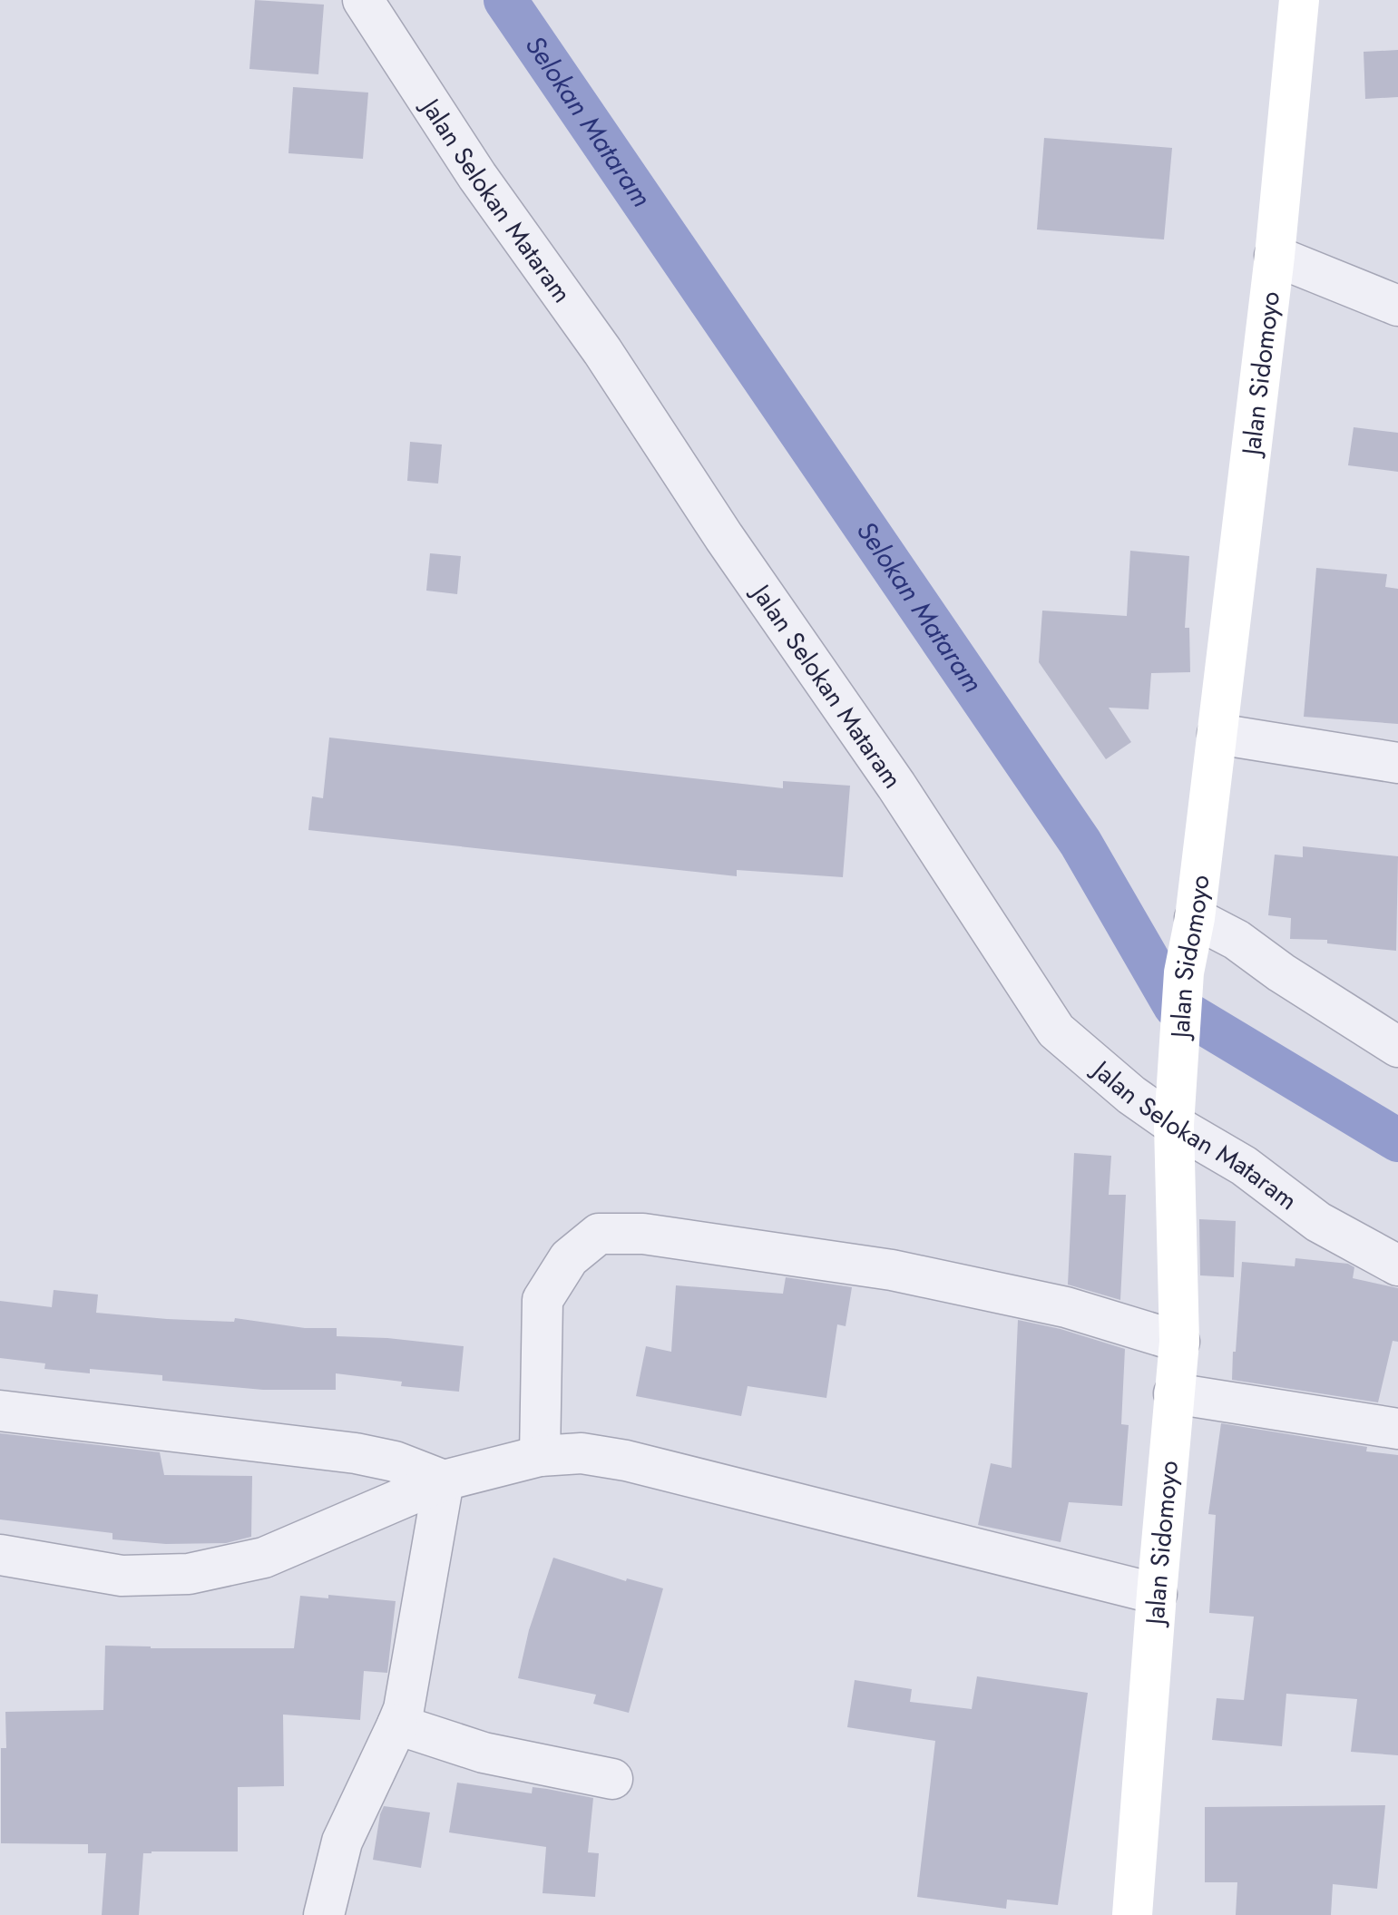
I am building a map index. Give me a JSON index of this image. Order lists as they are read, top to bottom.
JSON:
{
  "streets": {
    "main road": ["Jalan Sidomoyo"],
    "street": ["Jalan Selokan Mataram"]
  },
  "crossings": [
    ["Jalan Selokan Mataram", "Jalan Sidomoyo"]
  ],
  "water": ["Selokan Mataram"]
}
